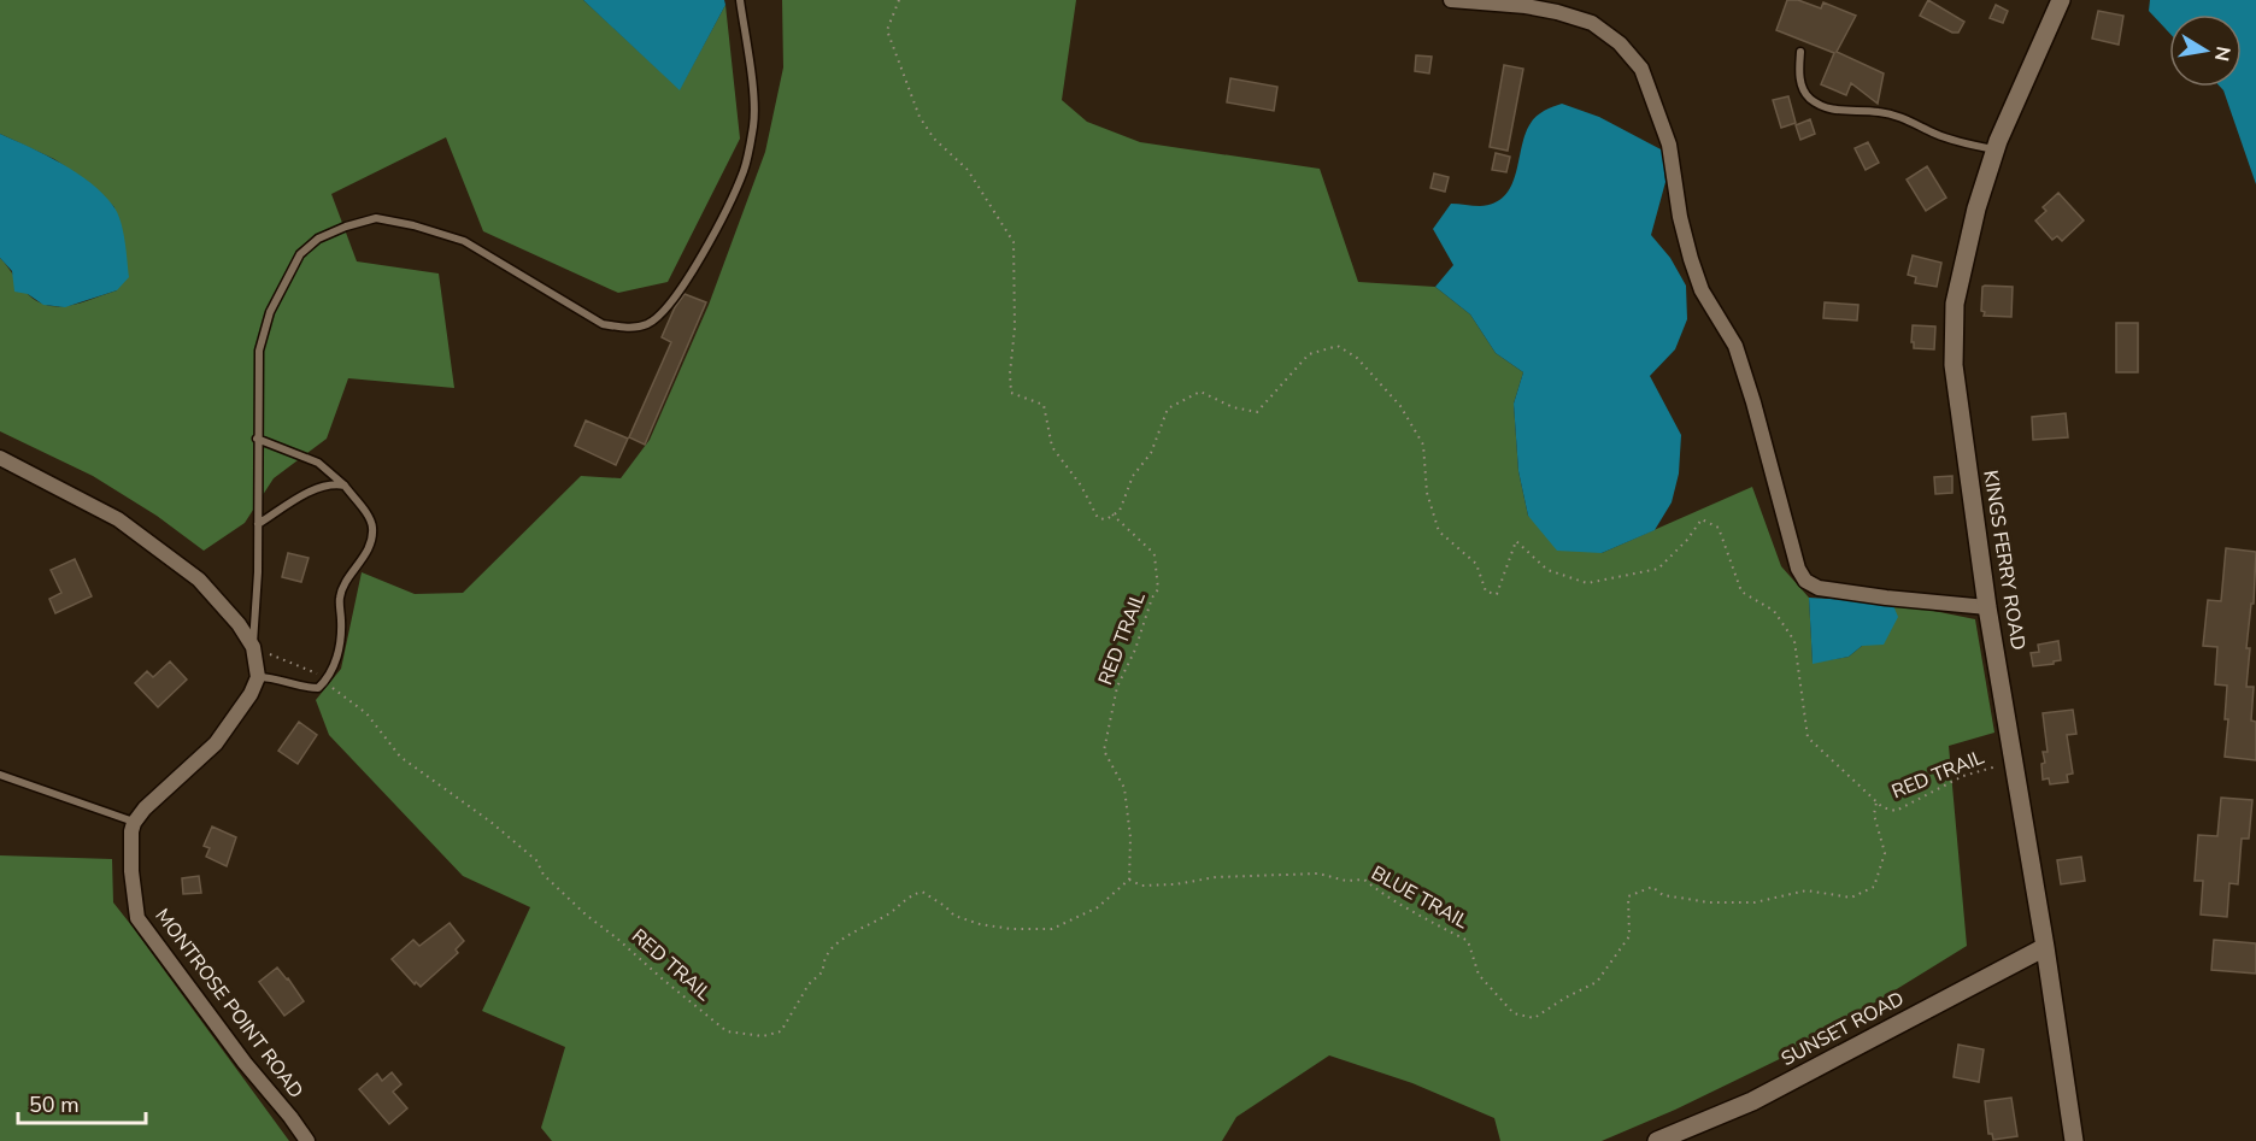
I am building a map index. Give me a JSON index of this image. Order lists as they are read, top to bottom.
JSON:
{
  "streets": {
    "street": ["KINGS FERRY ROAD", "MONTROSE POINT ROAD", "SUNSET ROAD"],
    "path": ["RED TRAIL", "BLUE TRAIL"]
  },
  "crossings": [
    ["KINGS FERRY ROAD", "RED TRAIL"],
    ["KINGS FERRY ROAD", "SUNSET ROAD"],
    ["RED TRAIL", "BLUE TRAIL"]
  ],
  "scale_bar": "50 m",
  "north": "right"
}
